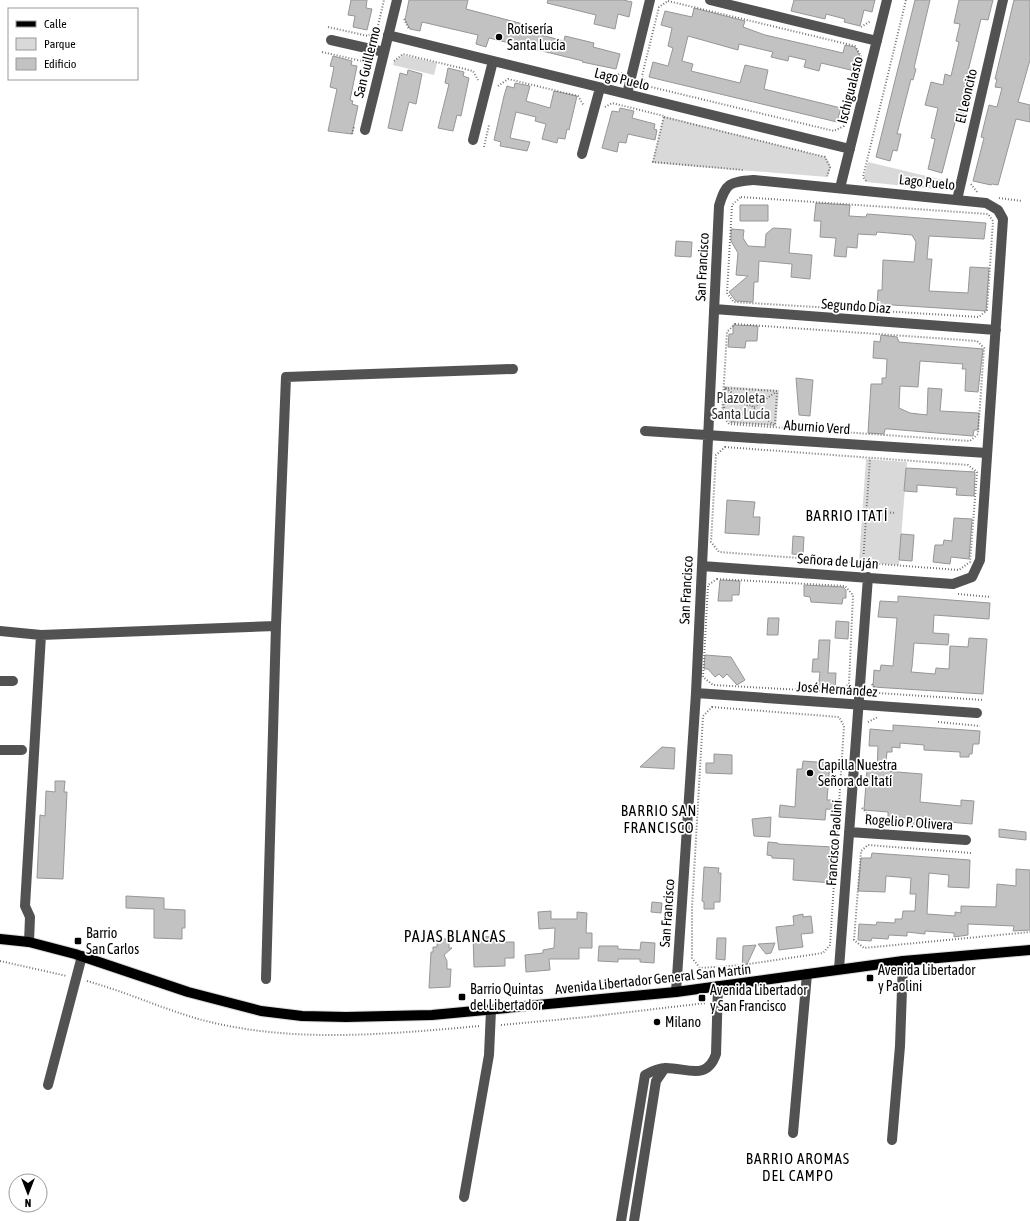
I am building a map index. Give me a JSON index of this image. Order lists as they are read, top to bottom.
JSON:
{
  "streets": {
    "main road": ["Avenida Libertador General San Martín"],
    "street": [
      "San Guillermo",
      "Lago Puelo",
      "Ischigualasto",
      "El Leoncito",
      "San Francisco",
      "Segundo Díaz",
      "Aburnio Verd",
      "Señora de Luján",
      "José Hernández",
      "Rogelio P. Olivera",
      "Francisco Paolini"
    ]
  },
  "crossings": [
    ["San Guillermo", "Lago Puelo"],
    ["Lago Puelo", "Ischigualasto"],
    ["Lago Puelo", "El Leoncito"],
    ["Lago Puelo", "San Francisco"],
    ["Lago Puelo", "Segundo Díaz"],
    ["San Francisco", "Segundo Díaz"],
    ["San Francisco", "Aburnio Verd"],
    ["San Francisco", "Señora de Luján"],
    ["San Francisco", "José Hernández"],
    ["San Francisco", "Avenida Libertador General San Martín"],
    ["Aburnio Verd", "Señora de Luján"],
    ["Señora de Luján", "Francisco Paolini"],
    ["José Hernández", "Francisco Paolini"],
    ["Rogelio P. Olivera", "Francisco Paolini"],
    ["Francisco Paolini", "Avenida Libertador General San Martín"]
  ],
  "districts": [
    "BARRIO ITATÍ",
    "BARRIO SAN FRANCISCO",
    "PAJAS BLANCAS",
    "BARRIO AROMAS DEL CAMPO"
  ],
  "parks": ["Plazoleta Santa Lucía"],
  "places": {
    "other": ["Rotisería Santa Lucía", "Capilla Nuestra Señora de Itatí", "Milano"],
    "transit": [
      "Barrio San Carlos",
      "Avenida Libertador y Paolini",
      "Barrio Quintas del Libertador",
      "Avenida Libertador y San Francisco"
    ]
  },
  "legend": ["Calle", "Parque", "Edificio"],
  "north": "bottom"
}
